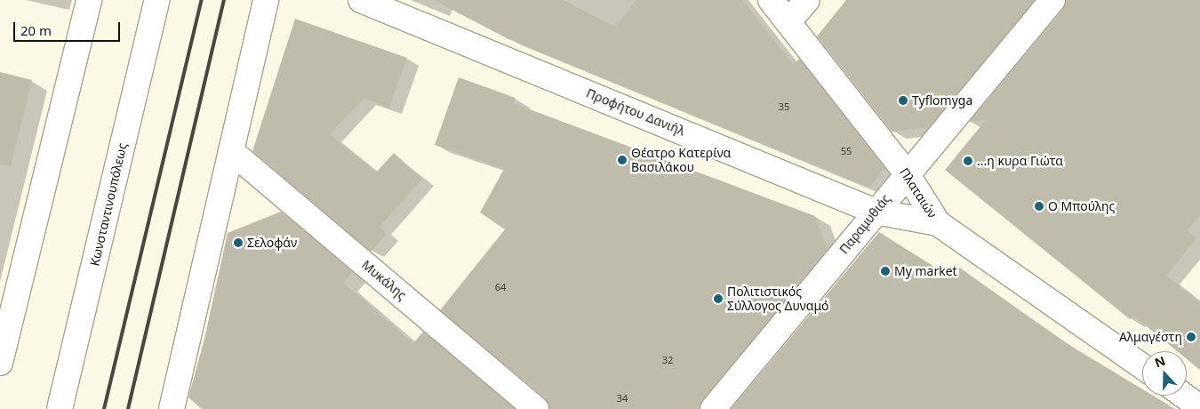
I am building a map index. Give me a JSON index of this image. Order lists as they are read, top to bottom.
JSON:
{
  "streets": {
    "street": [
      "Προφήτου Δανιήλ",
      "Πλαταιών",
      "Κωνσταντινουπόλεως",
      "Παραμυθιάς",
      "Μυκάλης"
    ]
  },
  "crossings": [
    ["Προφήτου Δανιήλ", "Πλαταιών"],
    ["Προφήτου Δανιήλ", "Παραμυθιάς"],
    ["Πλαταιών", "Παραμυθιάς"]
  ],
  "places": [
    "Tyflomyga",
    "Θέατρο Κατερίνα Βασιλάκου",
    "...η κυρα Γιώτα",
    "Ο Μπούλης",
    "Σελοφάν",
    "My market",
    "Πολιτιστικός Σύλλογος Δυναμό",
    "Αλμαγέστη"
  ],
  "house_numbers": [
    "35",
    "55",
    "64",
    "32",
    "34"
  ],
  "scale_bar": "20 m",
  "north": "top"
}
